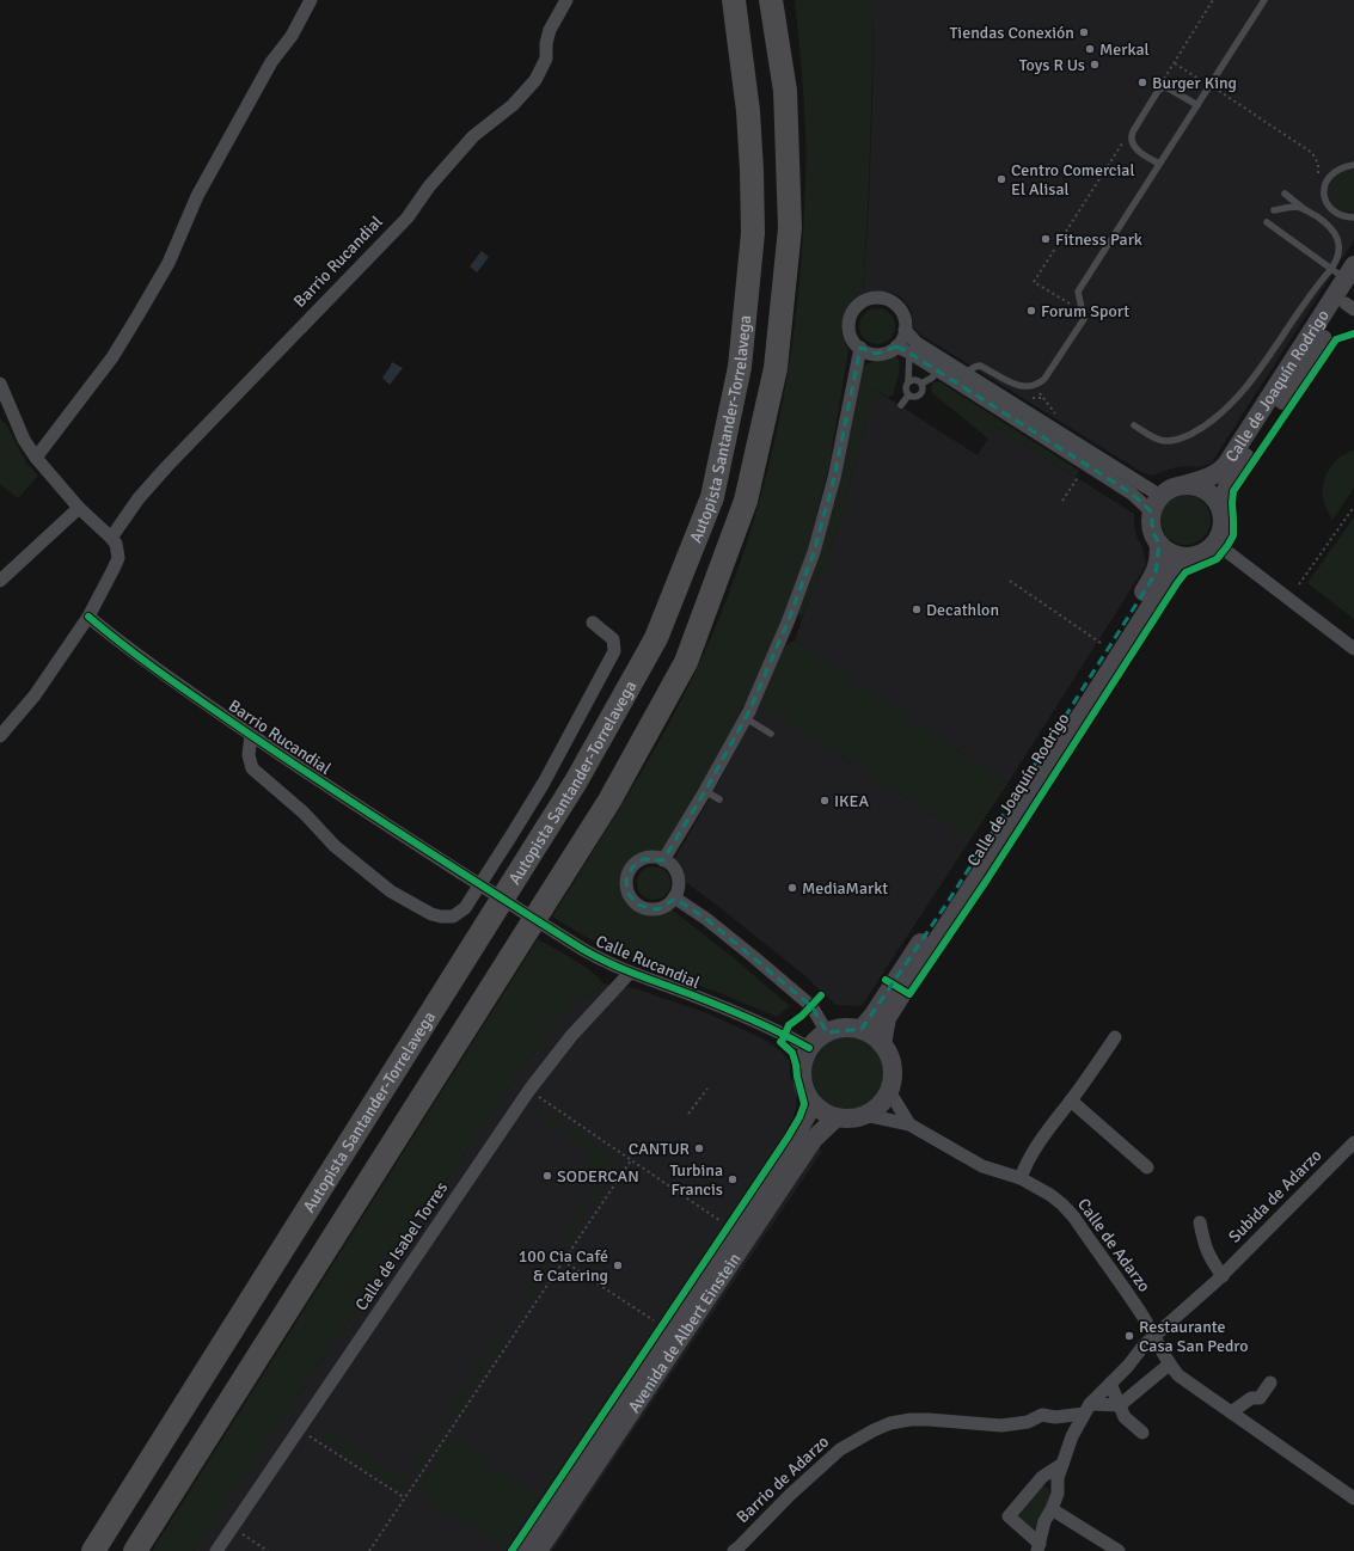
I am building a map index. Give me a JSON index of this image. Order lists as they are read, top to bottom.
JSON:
{
  "streets": {
    "highway": ["Autopista Santander-Torrelavega"],
    "main road": ["Calle de Joaquín Rodrigo", "Avenida de Albert Einstein"],
    "street": [
      "Barrio Rucandial",
      "Calle Rucandial",
      "Subida de Adarzo",
      "Calle de Adarzo",
      "Calle de Isabel Torres",
      "Barrio de Adarzo"
    ]
  },
  "crossings": [
    ["Barrio Rucandial", "Calle Rucandial"],
    ["Calle de Joaquín Rodrigo", "Calle Rucandial"],
    ["Calle de Joaquín Rodrigo", "Calle de Adarzo"],
    ["Calle de Joaquín Rodrigo", "Avenida de Albert Einstein"],
    ["Calle Rucandial", "Calle de Adarzo"],
    ["Calle Rucandial", "Calle de Isabel Torres"],
    ["Calle Rucandial", "Avenida de Albert Einstein"],
    ["Subida de Adarzo", "Calle de Adarzo"],
    ["Subida de Adarzo", "Barrio de Adarzo"],
    ["Calle de Adarzo", "Avenida de Albert Einstein"]
  ],
  "places": [
    "Tiendas Conexión",
    "Merkal",
    "Toys R Us",
    "Burger King",
    "Centro Comercial El Alisal",
    "Fitness Park",
    "Forum Sport",
    "Decathlon",
    "IKEA",
    "MediaMarkt",
    "CANTUR",
    "SODERCAN",
    "Turbina Francis",
    "100 Cia Café & Catering",
    "Restaurante Casa San Pedro"
  ]
}
